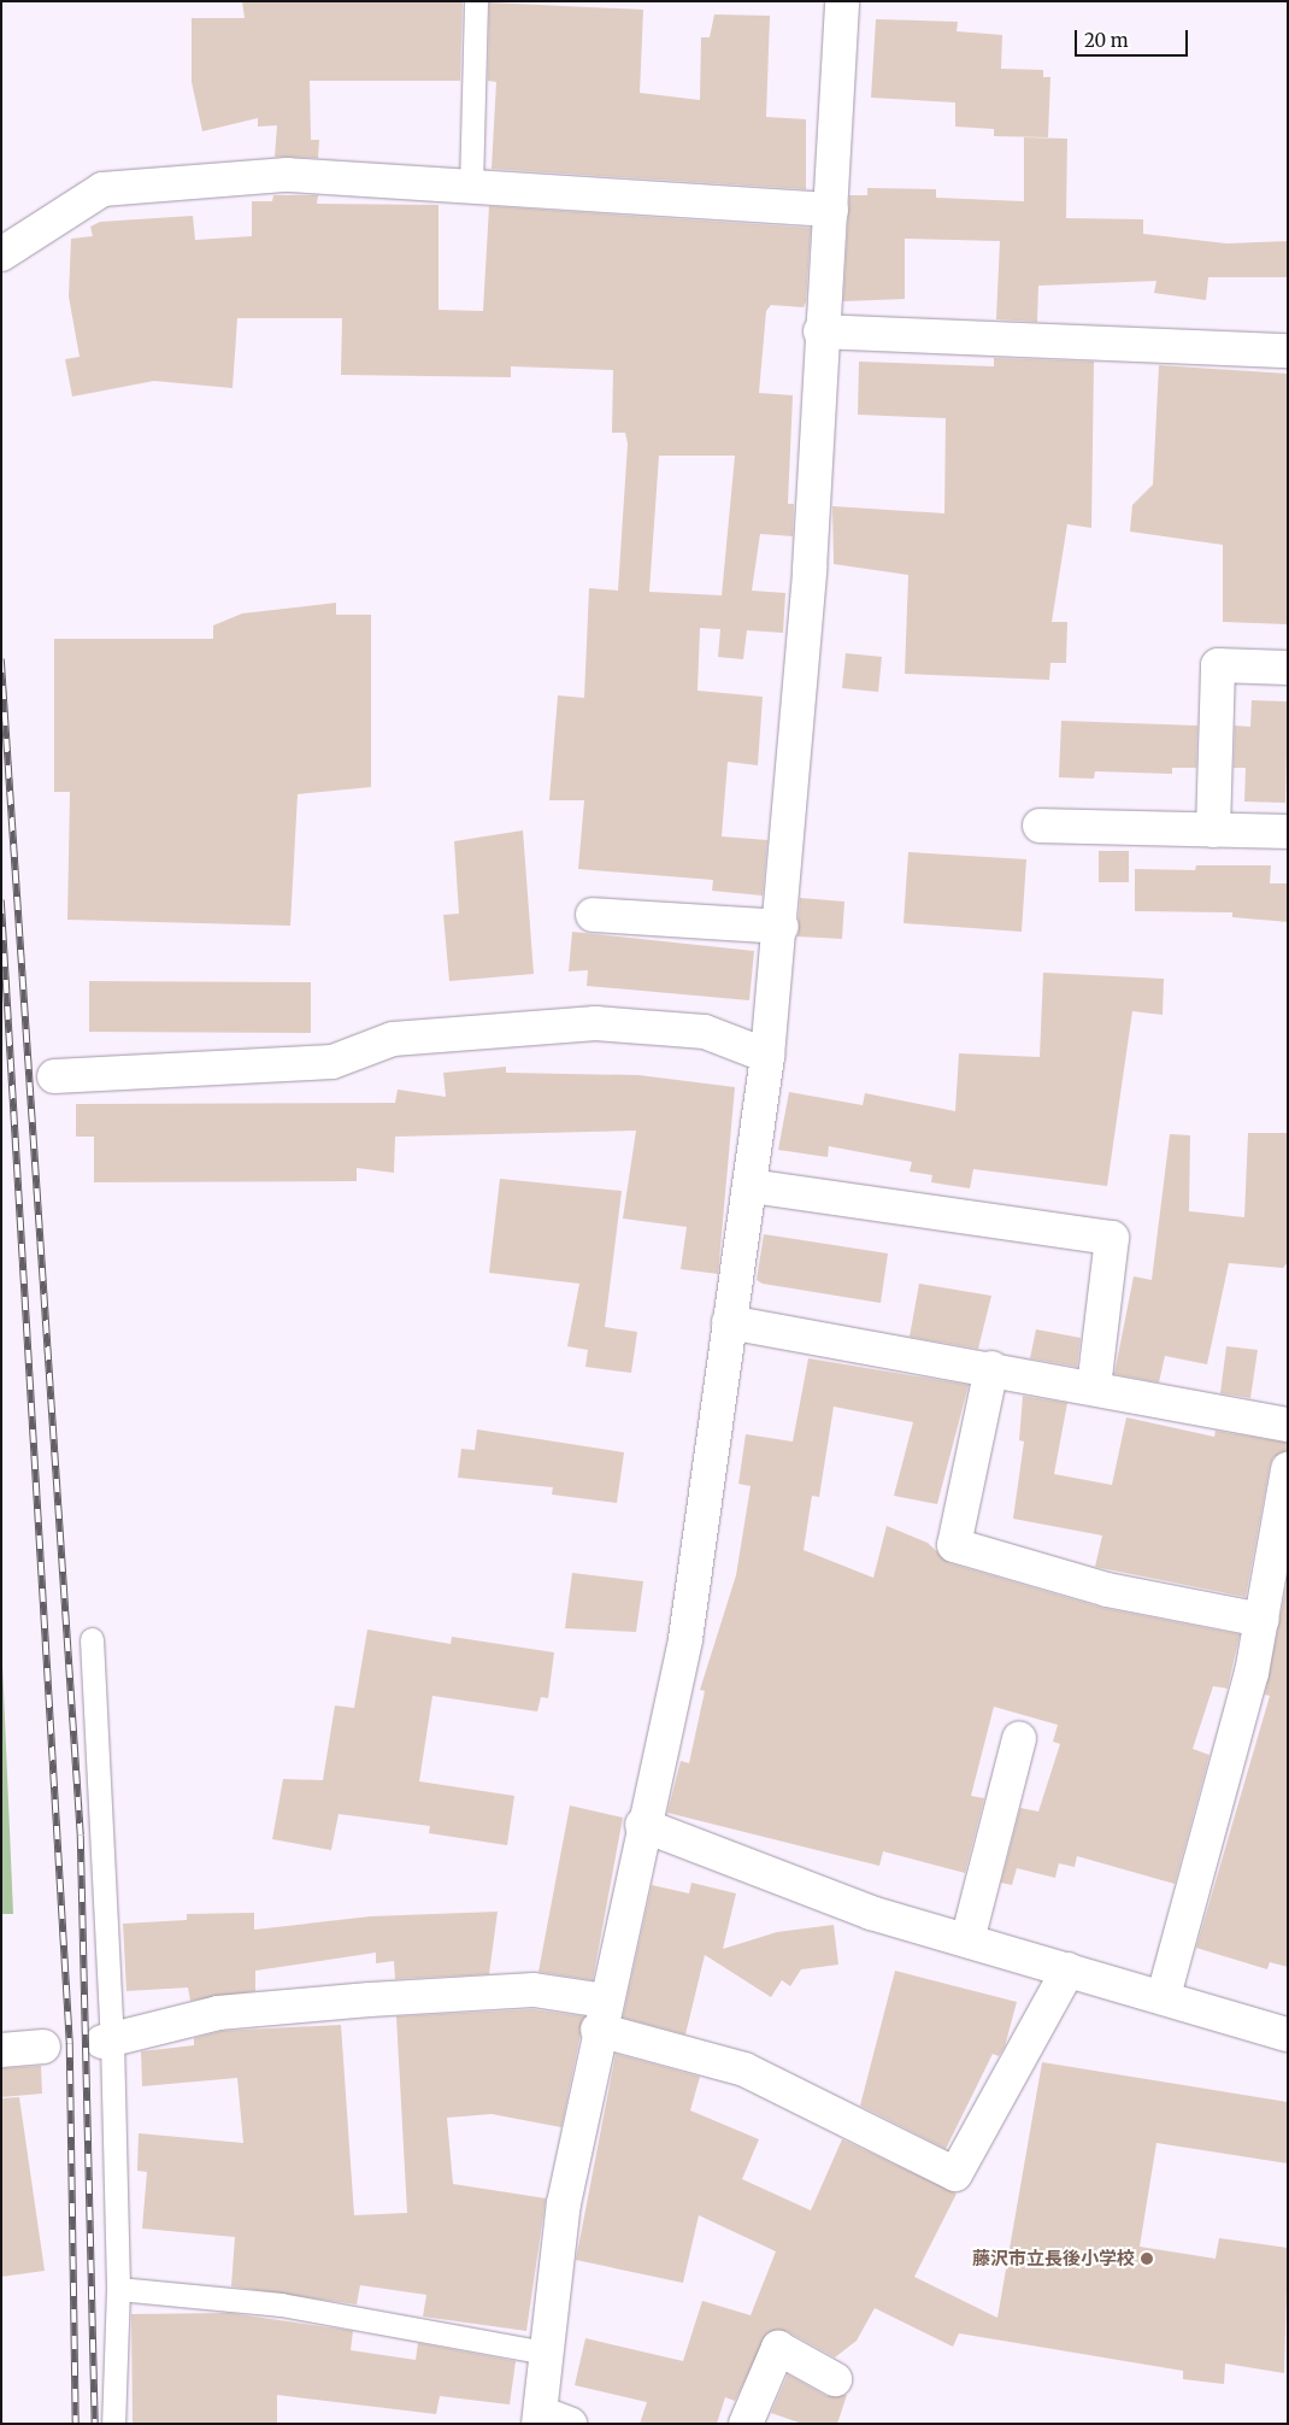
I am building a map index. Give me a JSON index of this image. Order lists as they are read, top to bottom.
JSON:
{
  "places": ["藤沢市立長後小学校"],
  "scale_bar": "20 m"
}
